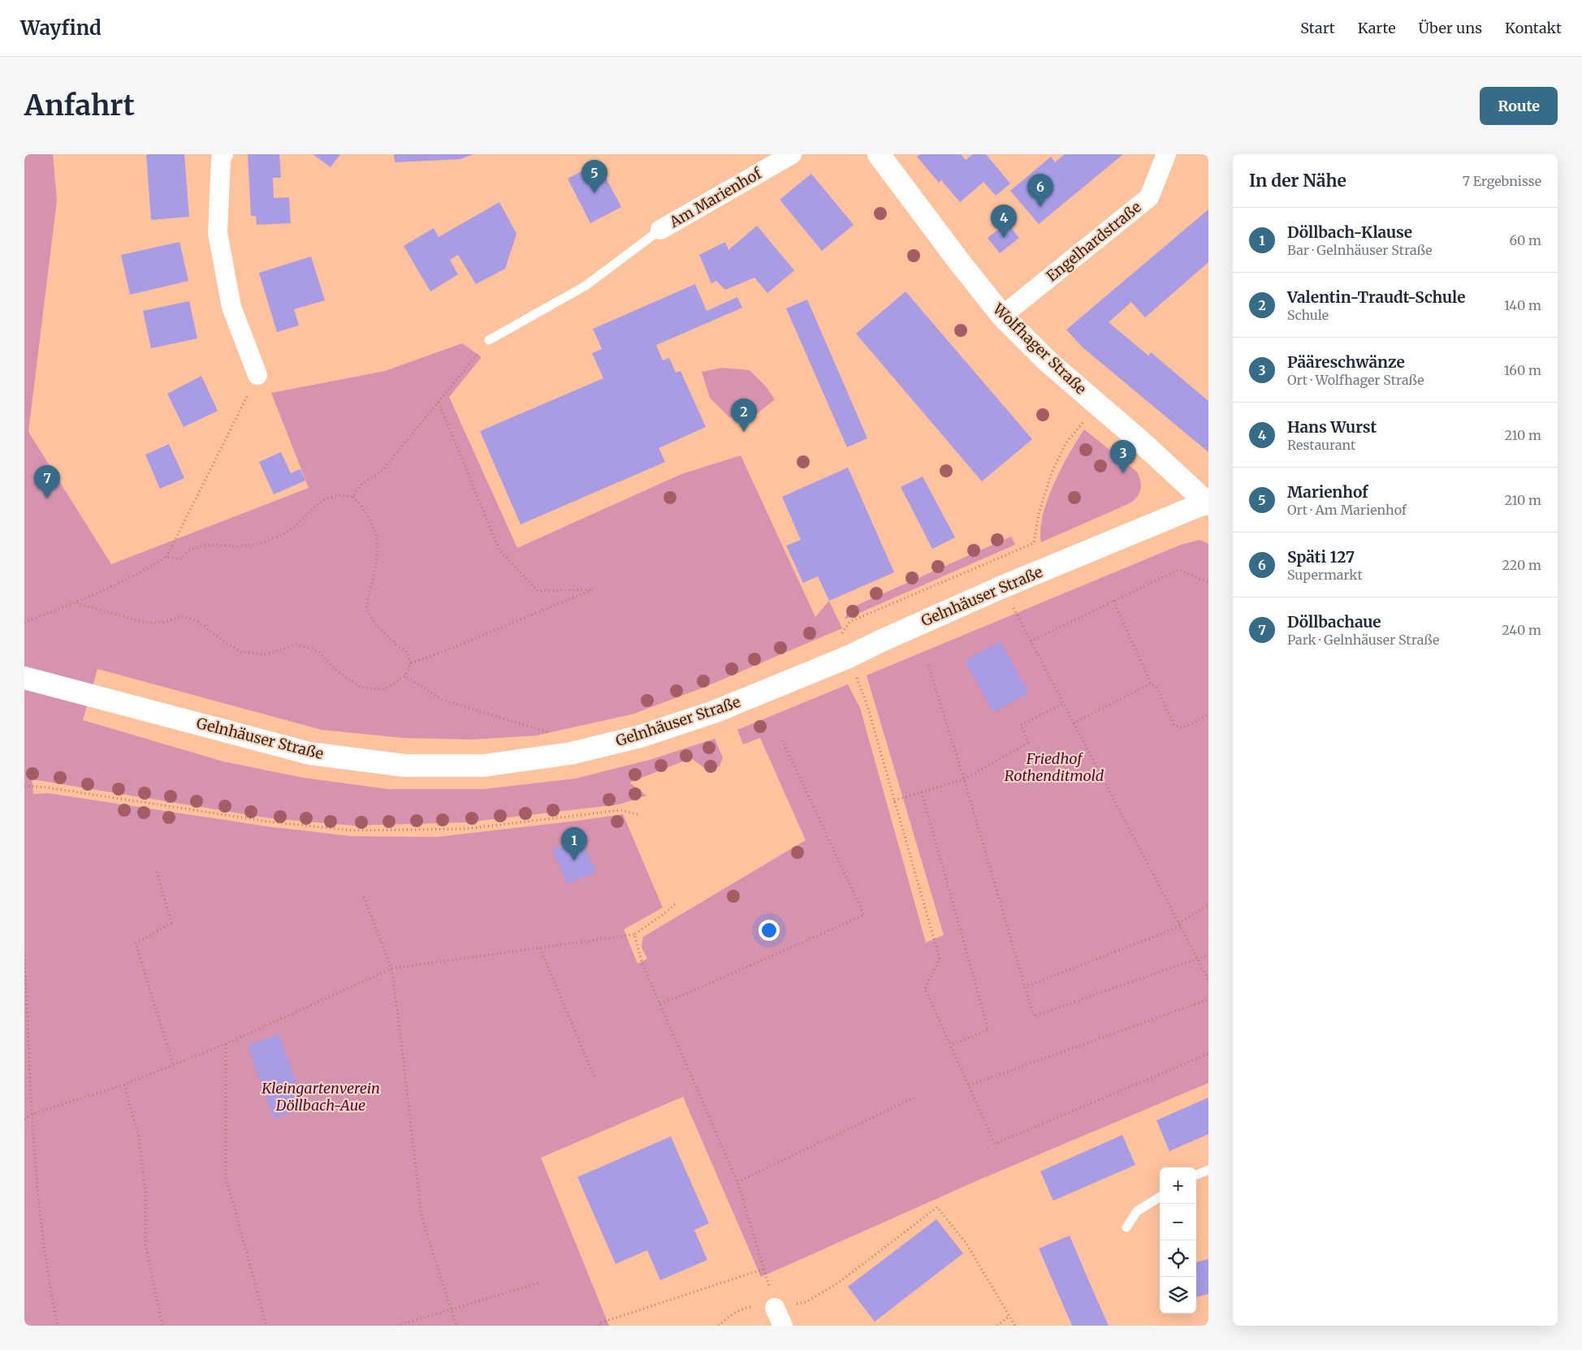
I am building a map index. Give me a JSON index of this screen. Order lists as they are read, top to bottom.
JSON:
{
  "streets": {
    "main road": ["Wolfhager Straße", "Gelnhäuser Straße"],
    "street": ["Am Marienhof", "Engelhardstraße"]
  },
  "crossings": [
    ["Engelhardstraße", "Wolfhager Straße"],
    ["Wolfhager Straße", "Gelnhäuser Straße"]
  ],
  "parks": ["Friedhof Rothenditmold", "Kleingartenverein Döllbach-Aue"],
  "page": {
    "header": "Wayfind",
    "nav": [
      "Start",
      "Karte",
      "Über uns",
      "Kontakt"
    ],
    "buttons": "Route",
    "title": "Anfahrt",
    "heading": ["In der Nähe", "7 Ergebnisse"],
    "pins": [
      "5",
      "6",
      "4",
      "2",
      "3",
      "7",
      "1"
    ],
    "list": [
      {
        "mark": "1",
        "name": "Döllbach-Klause",
        "note": "Bar · Gelnhäuser Straße",
        "value": "60 m"
      },
      {
        "mark": "2",
        "name": "Valentin-Traudt-Schule",
        "note": "Schule",
        "value": "140 m"
      },
      {
        "mark": "3",
        "name": "Pääreschwänze",
        "note": "Ort · Wolfhager Straße",
        "value": "160 m"
      },
      {
        "mark": "4",
        "name": "Hans Wurst",
        "note": "Restaurant",
        "value": "210 m"
      },
      {
        "mark": "5",
        "name": "Marienhof",
        "note": "Ort · Am Marienhof",
        "value": "210 m"
      },
      {
        "mark": "6",
        "name": "Späti 127",
        "note": "Supermarkt",
        "value": "220 m"
      },
      {
        "mark": "7",
        "name": "Döllbachaue",
        "note": "Park · Gelnhäuser Straße",
        "value": "240 m"
      }
    ],
    "map_buttons": ["+", "−"]
  }
}
